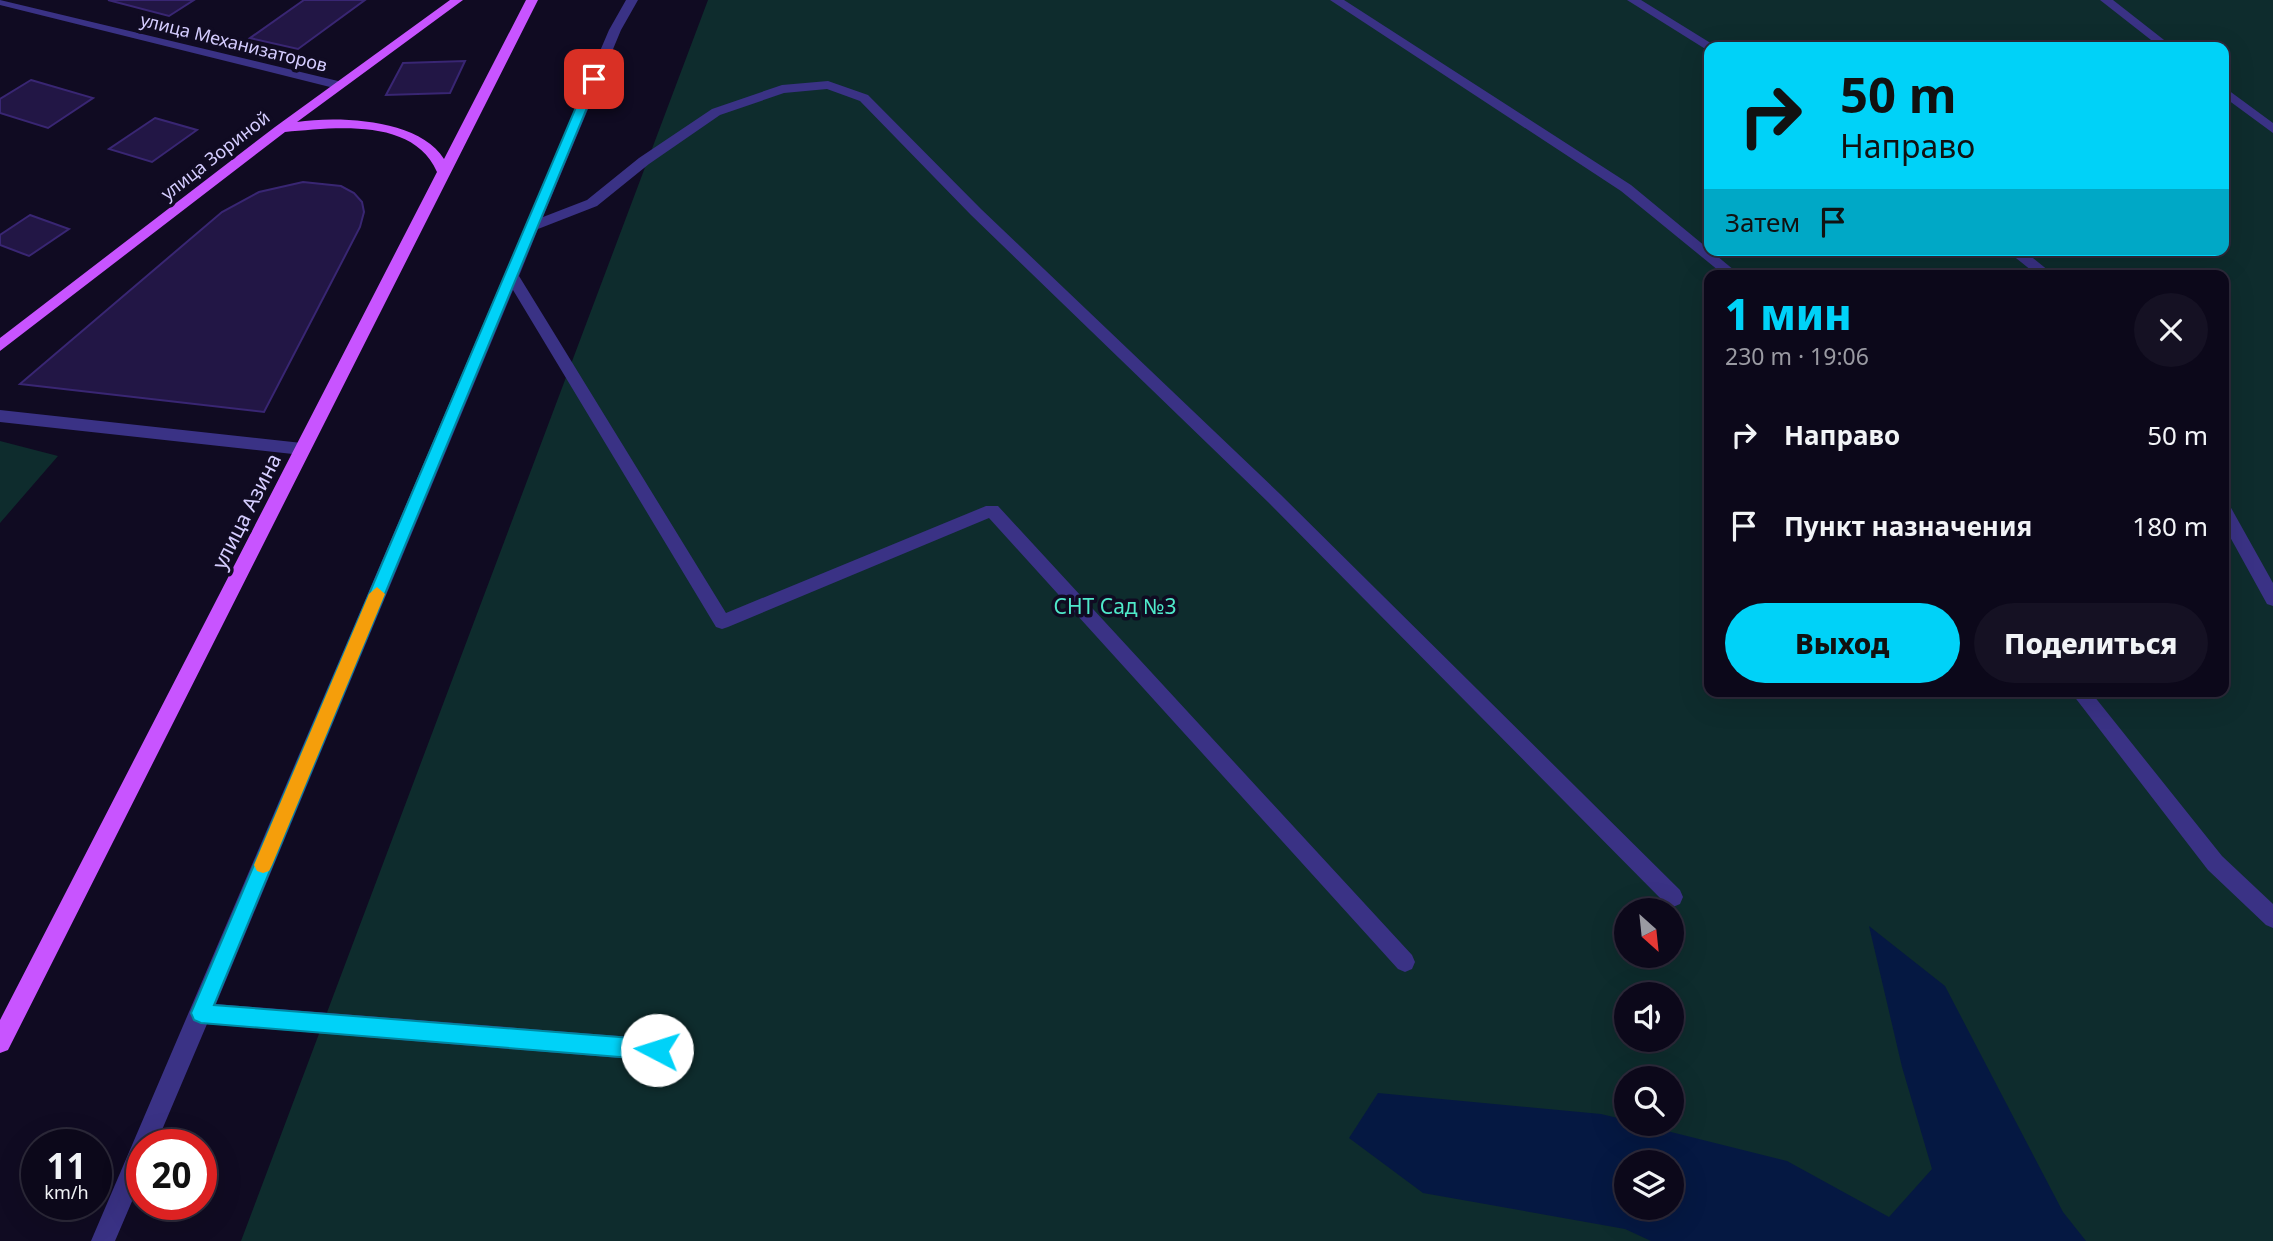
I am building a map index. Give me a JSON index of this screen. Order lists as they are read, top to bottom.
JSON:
{
  "streets": {
    "main road": ["улица Зориной", "улица Азина"],
    "street": ["улица Механизаторов"]
  },
  "crossings": [
    ["улица Механизаторов", "улица Зориной"]
  ],
  "parks": ["СНТ Сад №3"],
  "north": "bottom right",
  "page": {
    "turn": ["50 m", "Направо"],
    "then": "Затем",
    "heading": ["1 мин", "230 m · 19:06"],
    "list": [
      {
        "name": "Направо",
        "value": "50 m"
      },
      {
        "name": "Пункт назначения",
        "value": "180 m"
      }
    ],
    "buttons": ["Выход", "Поделиться"],
    "speed": "11 km/h",
    "limit": "20"
  }
}
